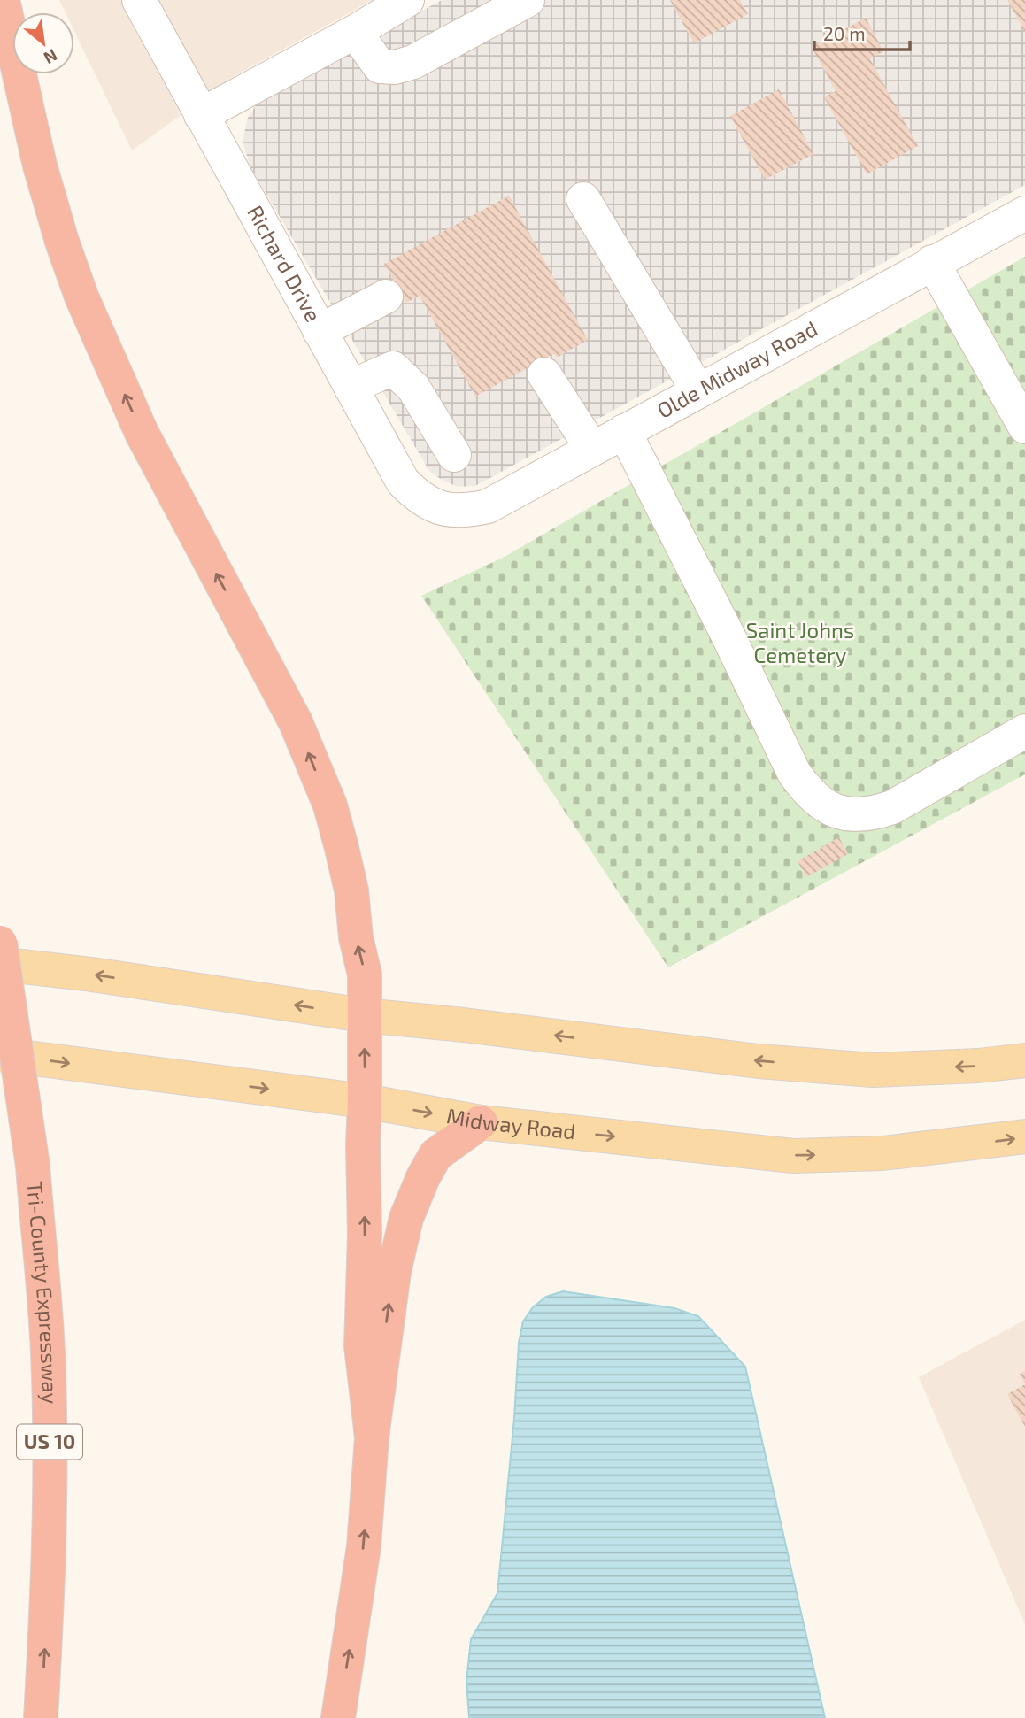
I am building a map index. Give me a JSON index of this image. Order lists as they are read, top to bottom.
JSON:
{
  "streets": {
    "highway": ["Tri-County Expressway", "US 10"],
    "main road": ["Midway Road"],
    "street": ["Richard Drive", "Olde Midway Road"]
  },
  "crossings": [
    ["Richard Drive", "Olde Midway Road"]
  ],
  "one_way": ["Tri-County Expressway"],
  "parks": ["Saint Johns Cemetery"],
  "scale_bar": "20 m",
  "north": "bottom right"
}
